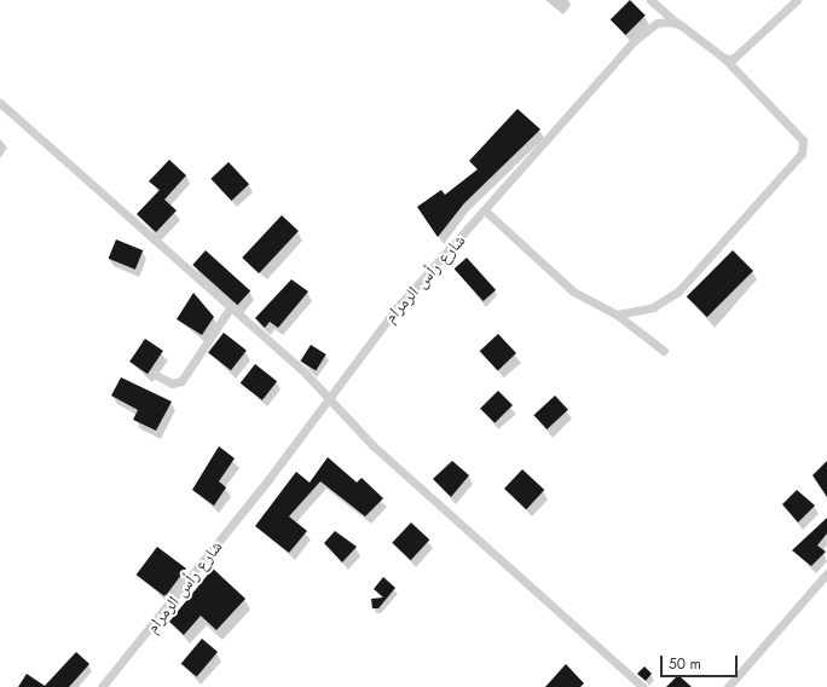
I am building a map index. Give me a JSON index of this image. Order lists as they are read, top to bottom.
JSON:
{
  "streets": {
    "street": ["شارع رأس الرمرام"]
  },
  "scale_bar": "50 m"
}
